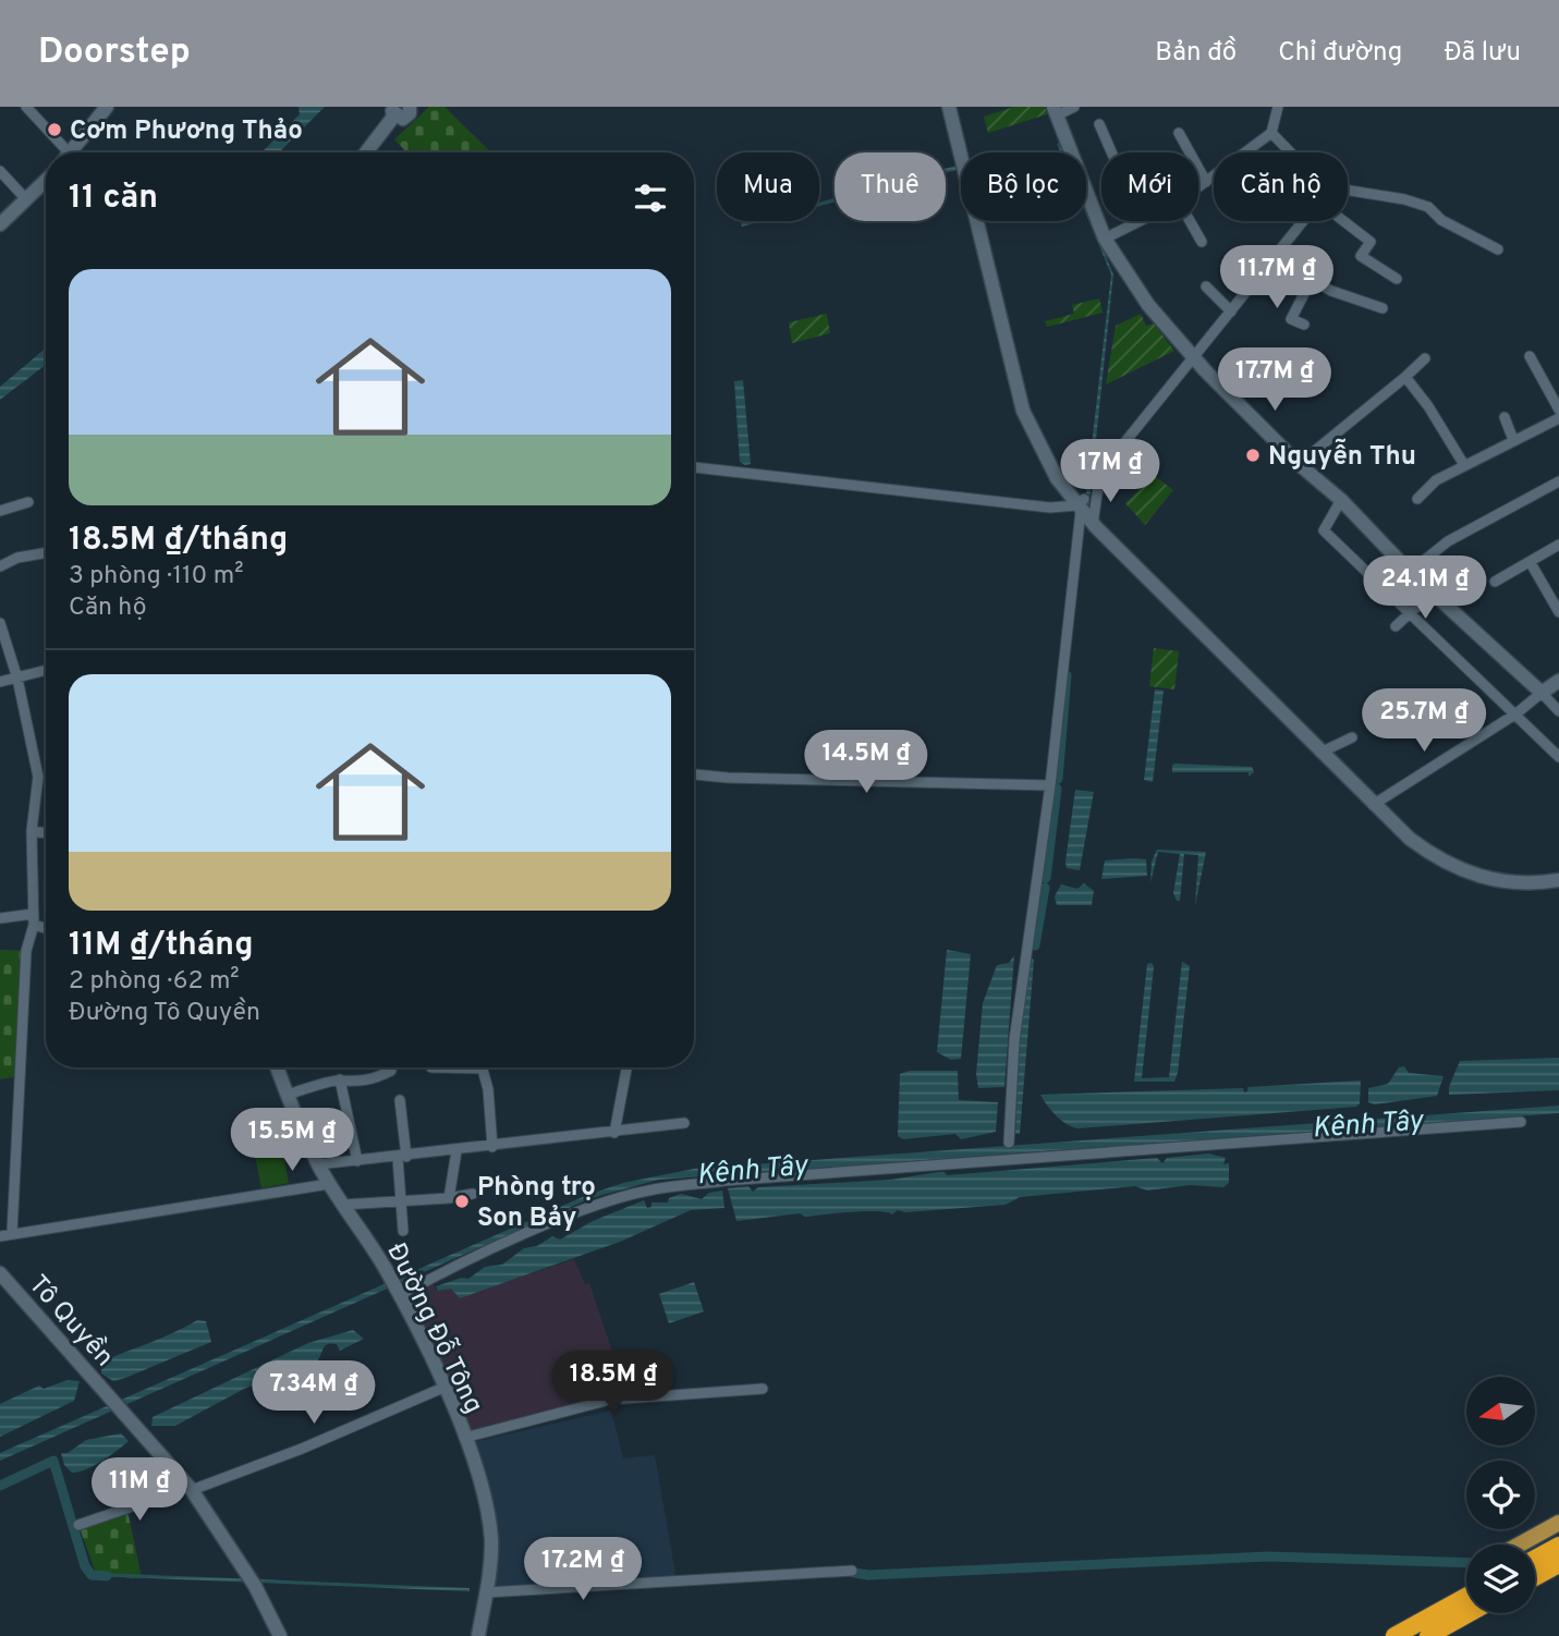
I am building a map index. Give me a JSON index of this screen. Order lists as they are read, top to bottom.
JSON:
{
  "streets": {
    "main road": ["Tô Quyền", "Đường Đỗ Tông"]
  },
  "water": ["Kênh Tây"],
  "places": ["Cơm Phương Thảo", "Nguyễn Thu", "Phòng trọ Son Bảy"],
  "north": "left",
  "page": {
    "header": "Doorstep",
    "nav": ["Bản đồ", "Chỉ đường", "Đã lưu"],
    "chip": [
      "Mua",
      "Thuê",
      "Bộ lọc",
      "Mới",
      "Căn hộ"
    ],
    "heading": "11 căn",
    "list": [
      {
        "name": "18.5M ₫/tháng",
        "note": "3 phòng · 110 m² · Căn hộ"
      },
      {
        "name": "11M ₫/tháng",
        "note": "2 phòng · 62 m² · Đường Tô Quyền"
      }
    ],
    "price": [
      "11.7M ₫",
      "17.7M ₫",
      "17M ₫",
      "24.1M ₫",
      "25.7M ₫",
      "14.5M ₫",
      "15.5M ₫",
      "18.5M ₫",
      "7.34M ₫",
      "11M ₫",
      "17.2M ₫"
    ]
  }
}
